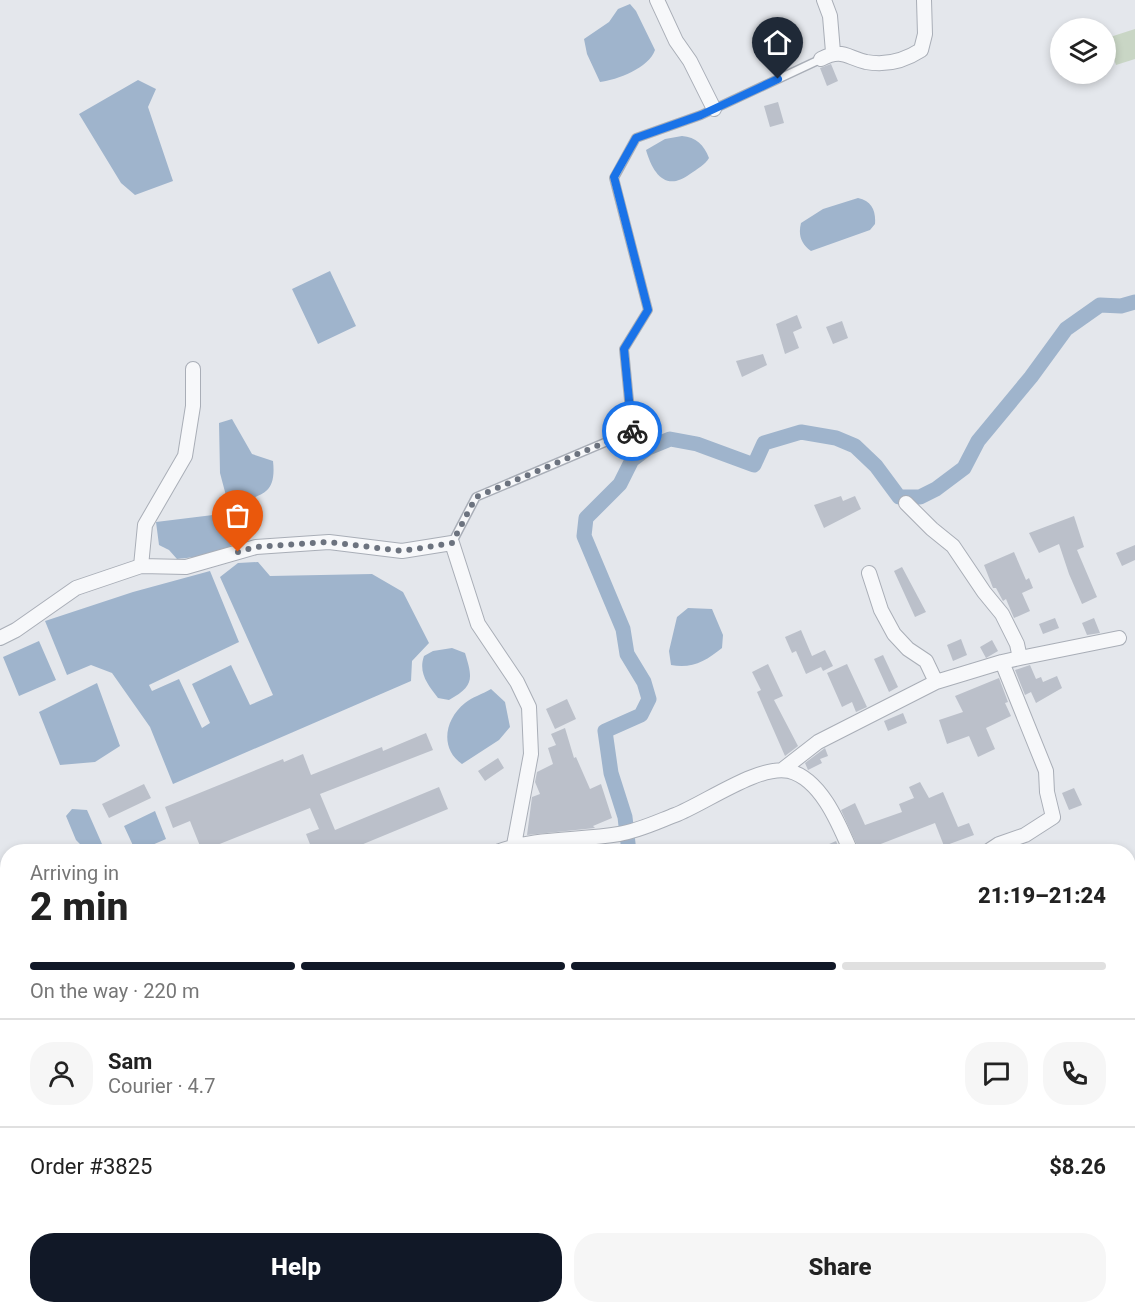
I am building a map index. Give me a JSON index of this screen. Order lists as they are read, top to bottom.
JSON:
{
  "page": {
    "heading": ["2 min", "Arriving in", "21:19–21:24"],
    "panel": [
      "Sam",
      "Courier · 4.7",
      "Order #3825",
      "$8.26"
    ],
    "bar": "On the way · 220 m",
    "buttons": ["Help", "Share"]
  }
}
